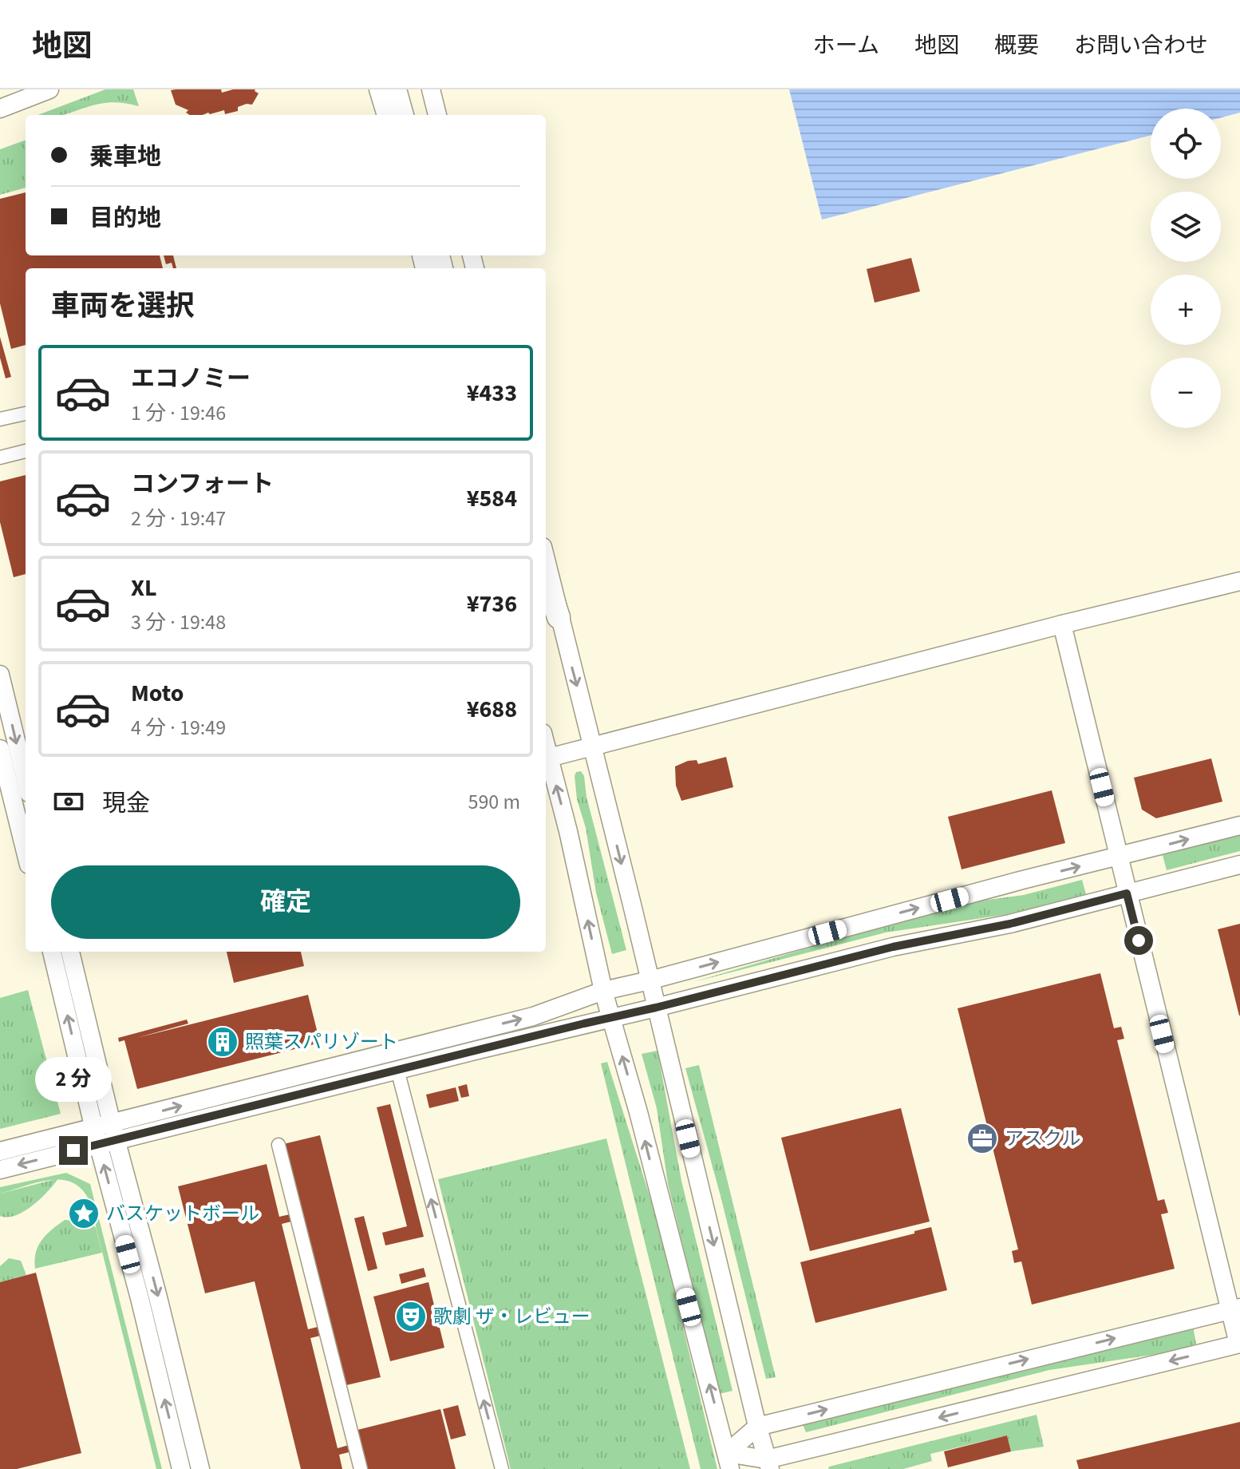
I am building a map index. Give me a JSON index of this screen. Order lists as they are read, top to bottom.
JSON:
{
  "places": {
    "building": ["照葉スパリゾート"],
    "office": ["アスクル"],
    "place": ["バスケットボール"],
    "theatre": ["歌劇 ザ・レビュー"]
  },
  "page": {
    "header": "地図",
    "nav": [
      "ホーム",
      "地図",
      "概要",
      "お問い合わせ"
    ],
    "map_buttons": ["+", "−"],
    "banner": ["乗車地", "目的地"],
    "heading": "車両を選択",
    "list": [
      {
        "name": "エコノミー",
        "note": "1 分 · 19:46",
        "value": "¥433"
      },
      {
        "name": "コンフォート",
        "note": "2 分 · 19:47",
        "value": "¥584"
      },
      {
        "name": "XL",
        "note": "3 分 · 19:48",
        "value": "¥736"
      },
      {
        "name": "Moto",
        "note": "4 分 · 19:49",
        "value": "¥688"
      }
    ],
    "pay": ["現金", "590 m"],
    "buttons": "確定",
    "bubble": "2 分"
  }
}
